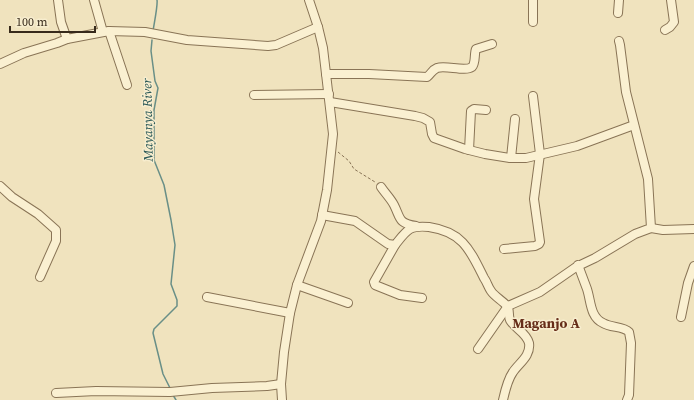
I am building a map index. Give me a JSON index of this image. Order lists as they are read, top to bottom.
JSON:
{
  "districts": ["Maganjo A"],
  "water": ["Mayanya River"],
  "scale_bar": "100 m"
}
